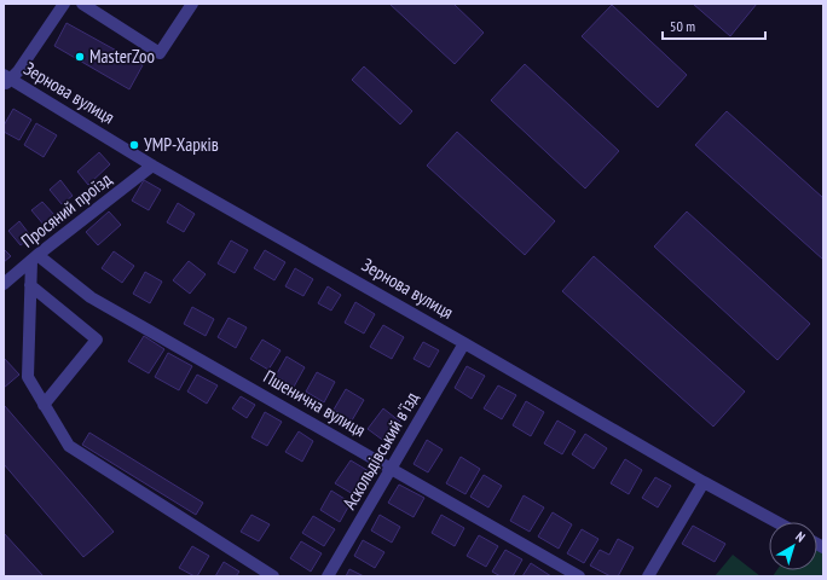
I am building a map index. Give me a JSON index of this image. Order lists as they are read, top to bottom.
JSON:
{
  "streets": {
    "street": [
      "Зернова вулиця",
      "Просяний проїзд",
      "Пшенична вулиця",
      "Аскольдівський в'їзд"
    ]
  },
  "crossings": [
    ["Зернова вулиця", "Просяний проїзд"],
    ["Зернова вулиця", "Аскольдівський в'їзд"],
    ["Просяний проїзд", "Пшенична вулиця"],
    ["Пшенична вулиця", "Аскольдівський в'їзд"]
  ],
  "places": ["MasterZoo", "УМР-Харків"],
  "scale_bar": "50 m",
  "north": "top right"
}
